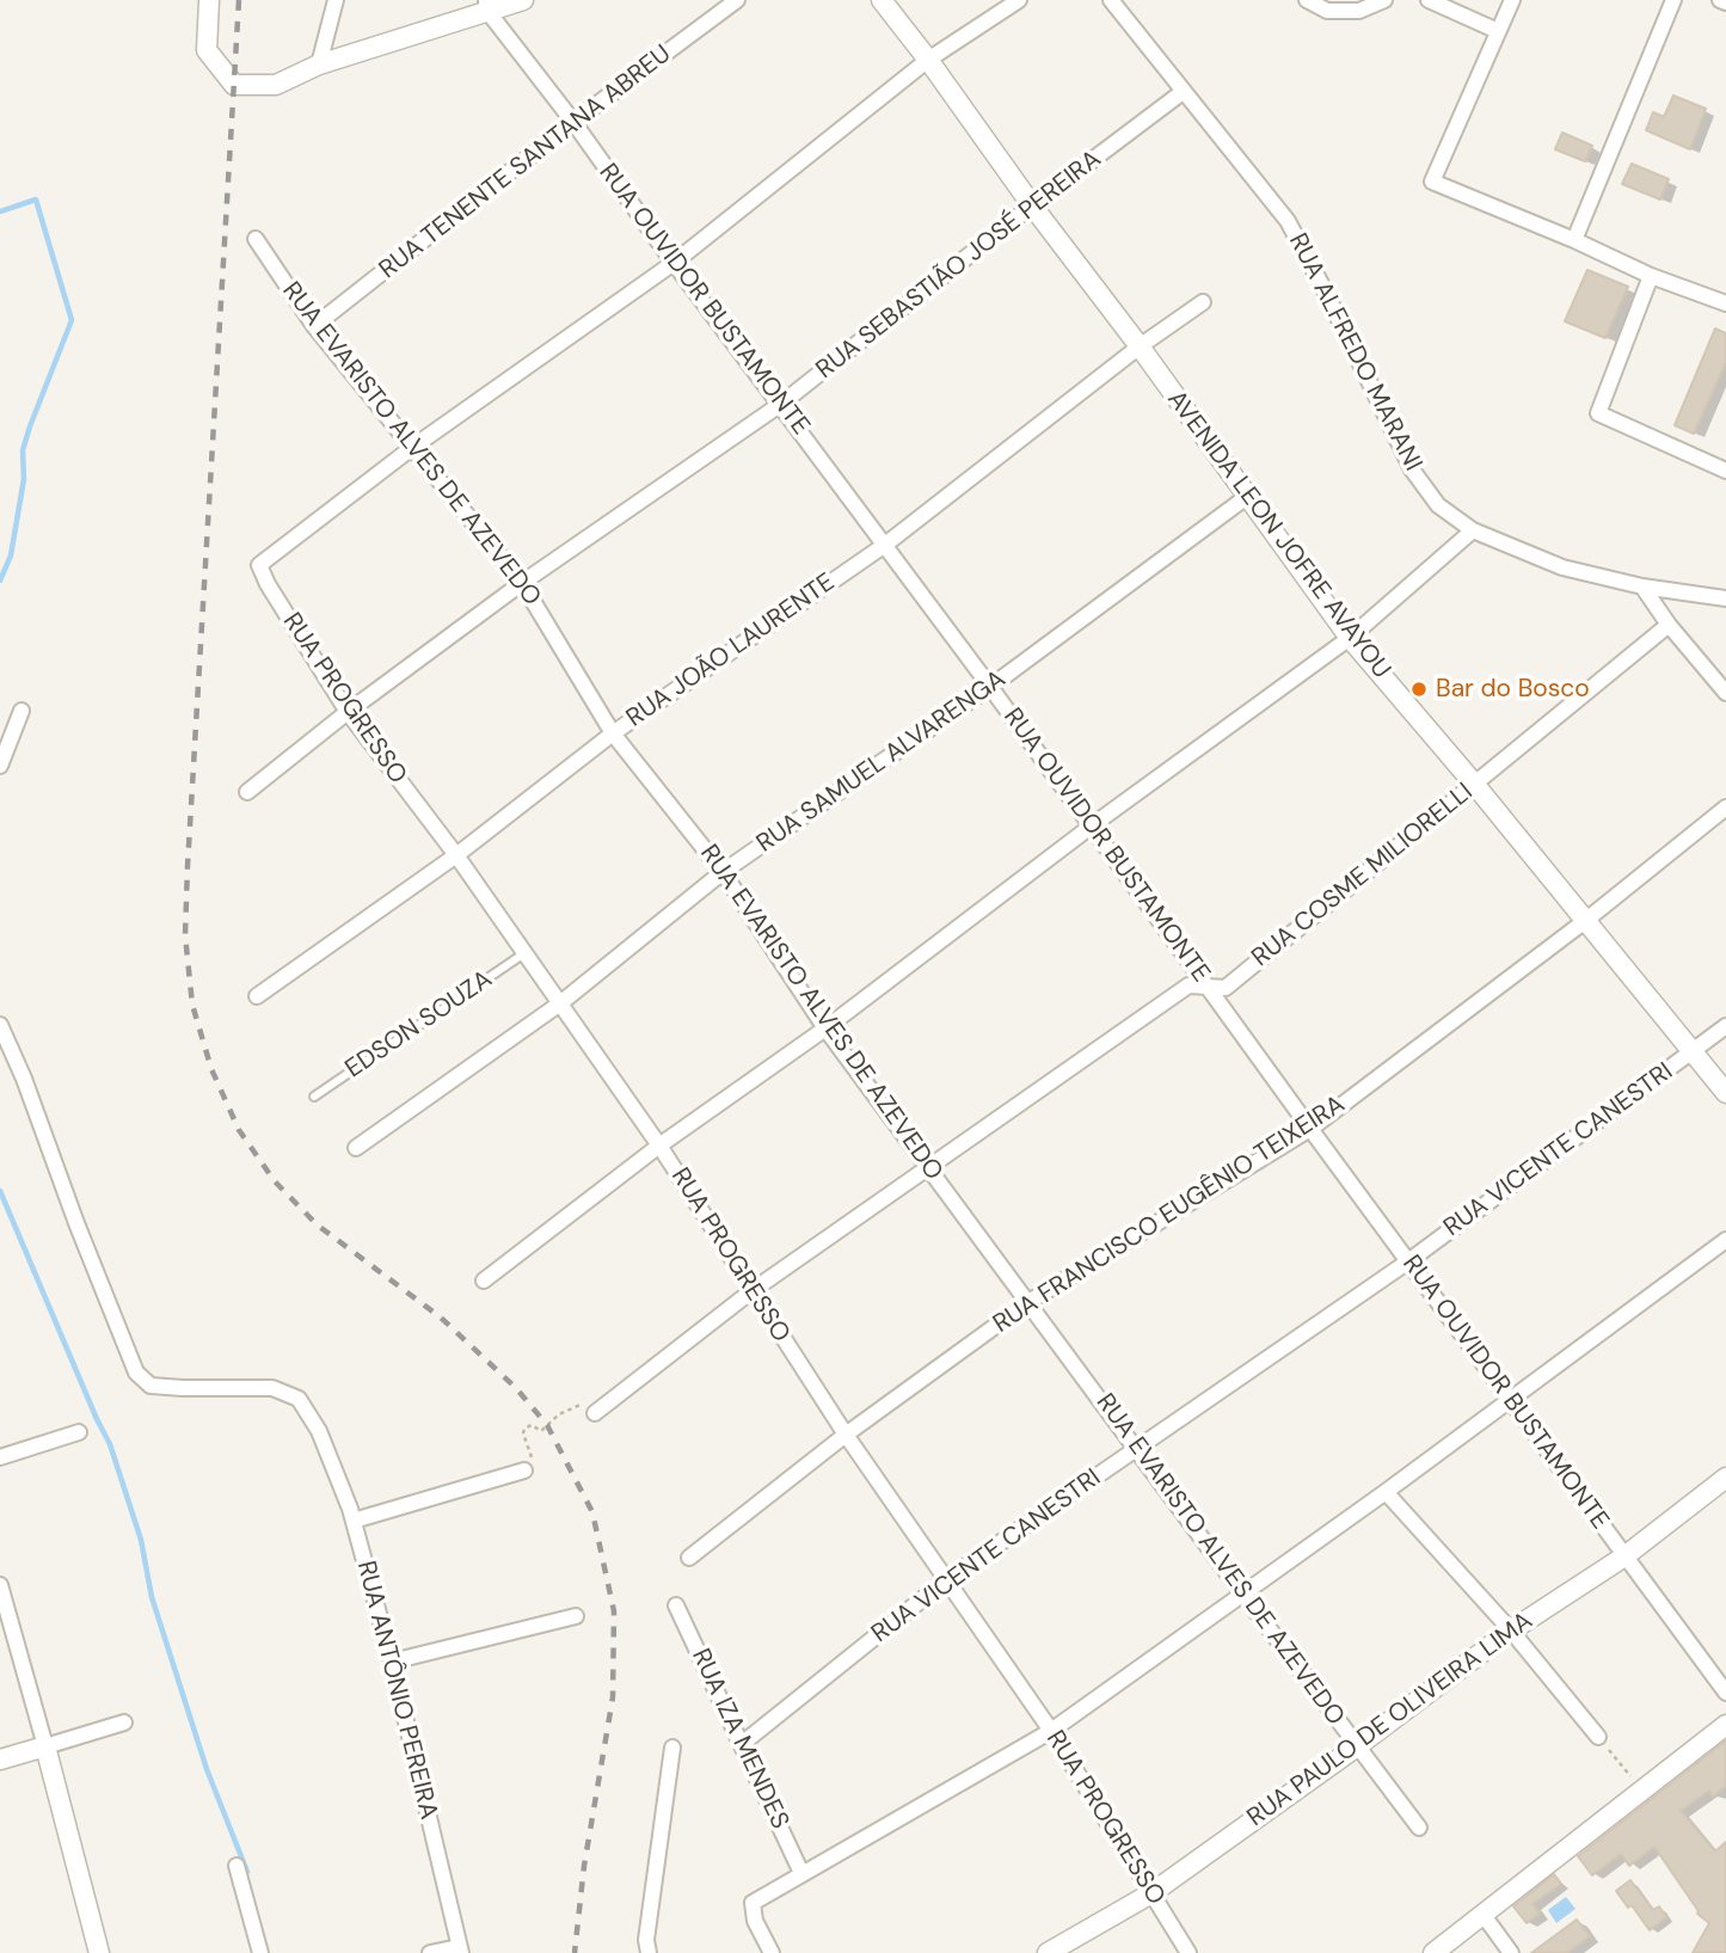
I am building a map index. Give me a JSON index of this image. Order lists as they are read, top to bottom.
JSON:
{
  "streets": {
    "street": [
      "RUA TENENTE SANTANA ABREU",
      "RUA SEBASTIÃO JOSÉ PEREIRA",
      "RUA OUVIDOR BUSTAMONTE",
      "RUA ALFREDO MARANI",
      "RUA EVARISTO ALVES DE AZEVEDO",
      "AVENIDA LEON JOFRE AVAYOU",
      "RUA JOÃO LAURENTE",
      "RUA PROGRESSO",
      "RUA SAMUEL ALVARENGA",
      "RUA COSME MILIORELLI",
      "RUA VICENTE CANESTRI",
      "RUA FRANCISCO EUGÊNIO TEIXEIRA",
      "RUA ANTÔNIO PEREIRA",
      "RUA PAULO DE OLIVEIRA LIMA",
      "RUA IZA MENDES"
    ],
    "lane": ["EDSON SOUZA"]
  },
  "crossings": [
    ["RUA TENENTE SANTANA ABREU", "RUA OUVIDOR BUSTAMONTE"],
    ["RUA TENENTE SANTANA ABREU", "RUA EVARISTO ALVES DE AZEVEDO"],
    ["RUA SEBASTIÃO JOSÉ PEREIRA", "RUA OUVIDOR BUSTAMONTE"],
    ["RUA SEBASTIÃO JOSÉ PEREIRA", "RUA ALFREDO MARANI"],
    ["RUA SEBASTIÃO JOSÉ PEREIRA", "RUA EVARISTO ALVES DE AZEVEDO"],
    ["RUA SEBASTIÃO JOSÉ PEREIRA", "AVENIDA LEON JOFRE AVAYOU"],
    ["RUA SEBASTIÃO JOSÉ PEREIRA", "RUA PROGRESSO"],
    ["RUA OUVIDOR BUSTAMONTE", "RUA JOÃO LAURENTE"],
    ["RUA OUVIDOR BUSTAMONTE", "RUA SAMUEL ALVARENGA"],
    ["RUA OUVIDOR BUSTAMONTE", "RUA COSME MILIORELLI"],
    ["RUA OUVIDOR BUSTAMONTE", "RUA VICENTE CANESTRI"],
    ["RUA OUVIDOR BUSTAMONTE", "RUA FRANCISCO EUGÊNIO TEIXEIRA"],
    ["RUA OUVIDOR BUSTAMONTE", "RUA PAULO DE OLIVEIRA LIMA"],
    ["RUA EVARISTO ALVES DE AZEVEDO", "RUA JOÃO LAURENTE"],
    ["RUA EVARISTO ALVES DE AZEVEDO", "RUA PROGRESSO"],
    ["RUA EVARISTO ALVES DE AZEVEDO", "RUA SAMUEL ALVARENGA"],
    ["RUA EVARISTO ALVES DE AZEVEDO", "RUA COSME MILIORELLI"],
    ["RUA EVARISTO ALVES DE AZEVEDO", "RUA VICENTE CANESTRI"],
    ["RUA EVARISTO ALVES DE AZEVEDO", "RUA FRANCISCO EUGÊNIO TEIXEIRA"],
    ["RUA EVARISTO ALVES DE AZEVEDO", "RUA PAULO DE OLIVEIRA LIMA"],
    ["AVENIDA LEON JOFRE AVAYOU", "RUA JOÃO LAURENTE"],
    ["AVENIDA LEON JOFRE AVAYOU", "RUA SAMUEL ALVARENGA"],
    ["AVENIDA LEON JOFRE AVAYOU", "RUA COSME MILIORELLI"],
    ["AVENIDA LEON JOFRE AVAYOU", "RUA VICENTE CANESTRI"],
    ["AVENIDA LEON JOFRE AVAYOU", "RUA FRANCISCO EUGÊNIO TEIXEIRA"],
    ["RUA JOÃO LAURENTE", "RUA PROGRESSO"],
    ["RUA PROGRESSO", "RUA SAMUEL ALVARENGA"],
    ["RUA PROGRESSO", "RUA COSME MILIORELLI"],
    ["RUA PROGRESSO", "EDSON SOUZA"],
    ["RUA PROGRESSO", "RUA VICENTE CANESTRI"],
    ["RUA PROGRESSO", "RUA FRANCISCO EUGÊNIO TEIXEIRA"],
    ["RUA PROGRESSO", "RUA PAULO DE OLIVEIRA LIMA"],
    ["RUA VICENTE CANESTRI", "RUA IZA MENDES"]
  ],
  "places": ["Bar do Bosco"]
}
